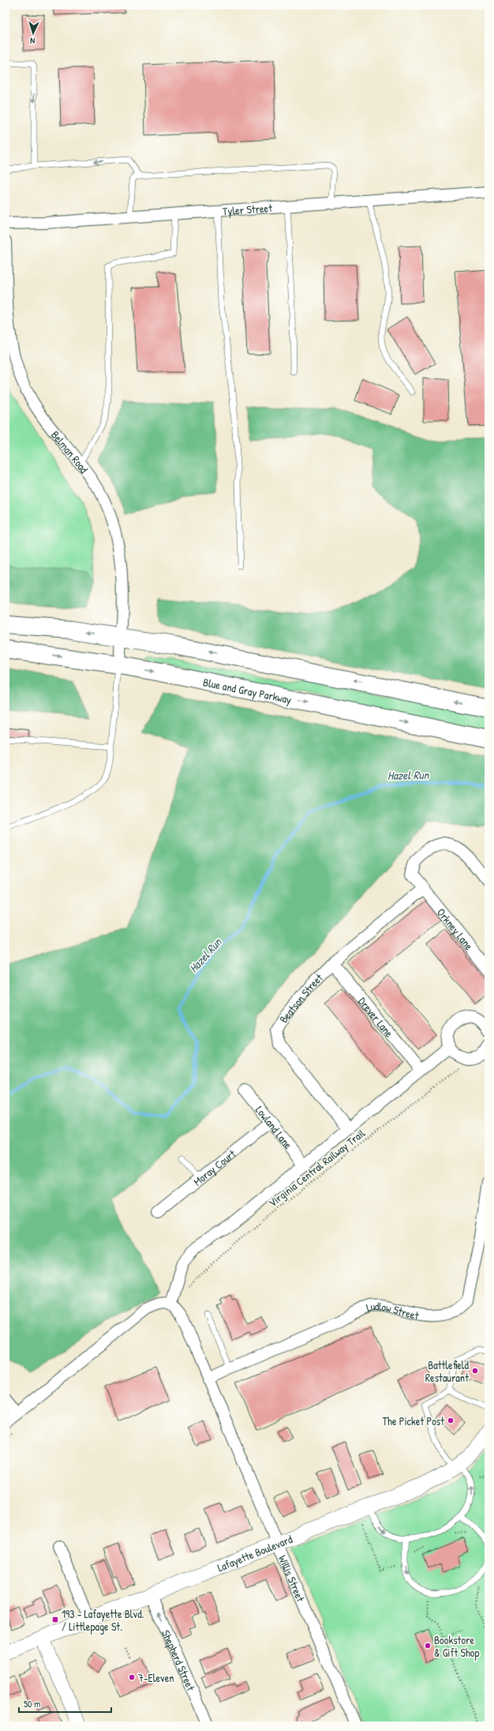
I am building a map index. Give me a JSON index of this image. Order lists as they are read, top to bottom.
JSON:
{
  "streets": {
    "highway": ["Blue and Gray Parkway"],
    "main road": ["Lafayette Boulevard"],
    "street": [
      "Tyler Street",
      "Belman Road",
      "Orkney Lane",
      "Beatson Street",
      "Drever Lane",
      "Lowland Lane",
      "Moray Court",
      "Ludlow Street",
      "Willis Street",
      "Shepherd Street"
    ],
    "path": ["Virginia Central Railway Trail"]
  },
  "crossings": [
    ["Belman Road", "Blue and Gray Parkway"],
    ["Orkney Lane", "Beatson Street"],
    ["Beatson Street", "Drever Lane"],
    ["Lowland Lane", "Moray Court"],
    ["Ludlow Street", "Willis Street"],
    ["Lafayette Boulevard", "Willis Street"],
    ["Lafayette Boulevard", "Shepherd Street"]
  ],
  "one_way": ["Shepherd Street"],
  "water": ["Hazel Run"],
  "places": {
    "other": [
      "Battlefield Restaurant",
      "The Picket Post",
      "Bookstore & Gift Shop",
      "7-Eleven"
    ],
    "transit": ["193 - Lafayette Blvd. / Littlepage St."]
  },
  "scale_bar": "50 m",
  "north": "bottom"
}
